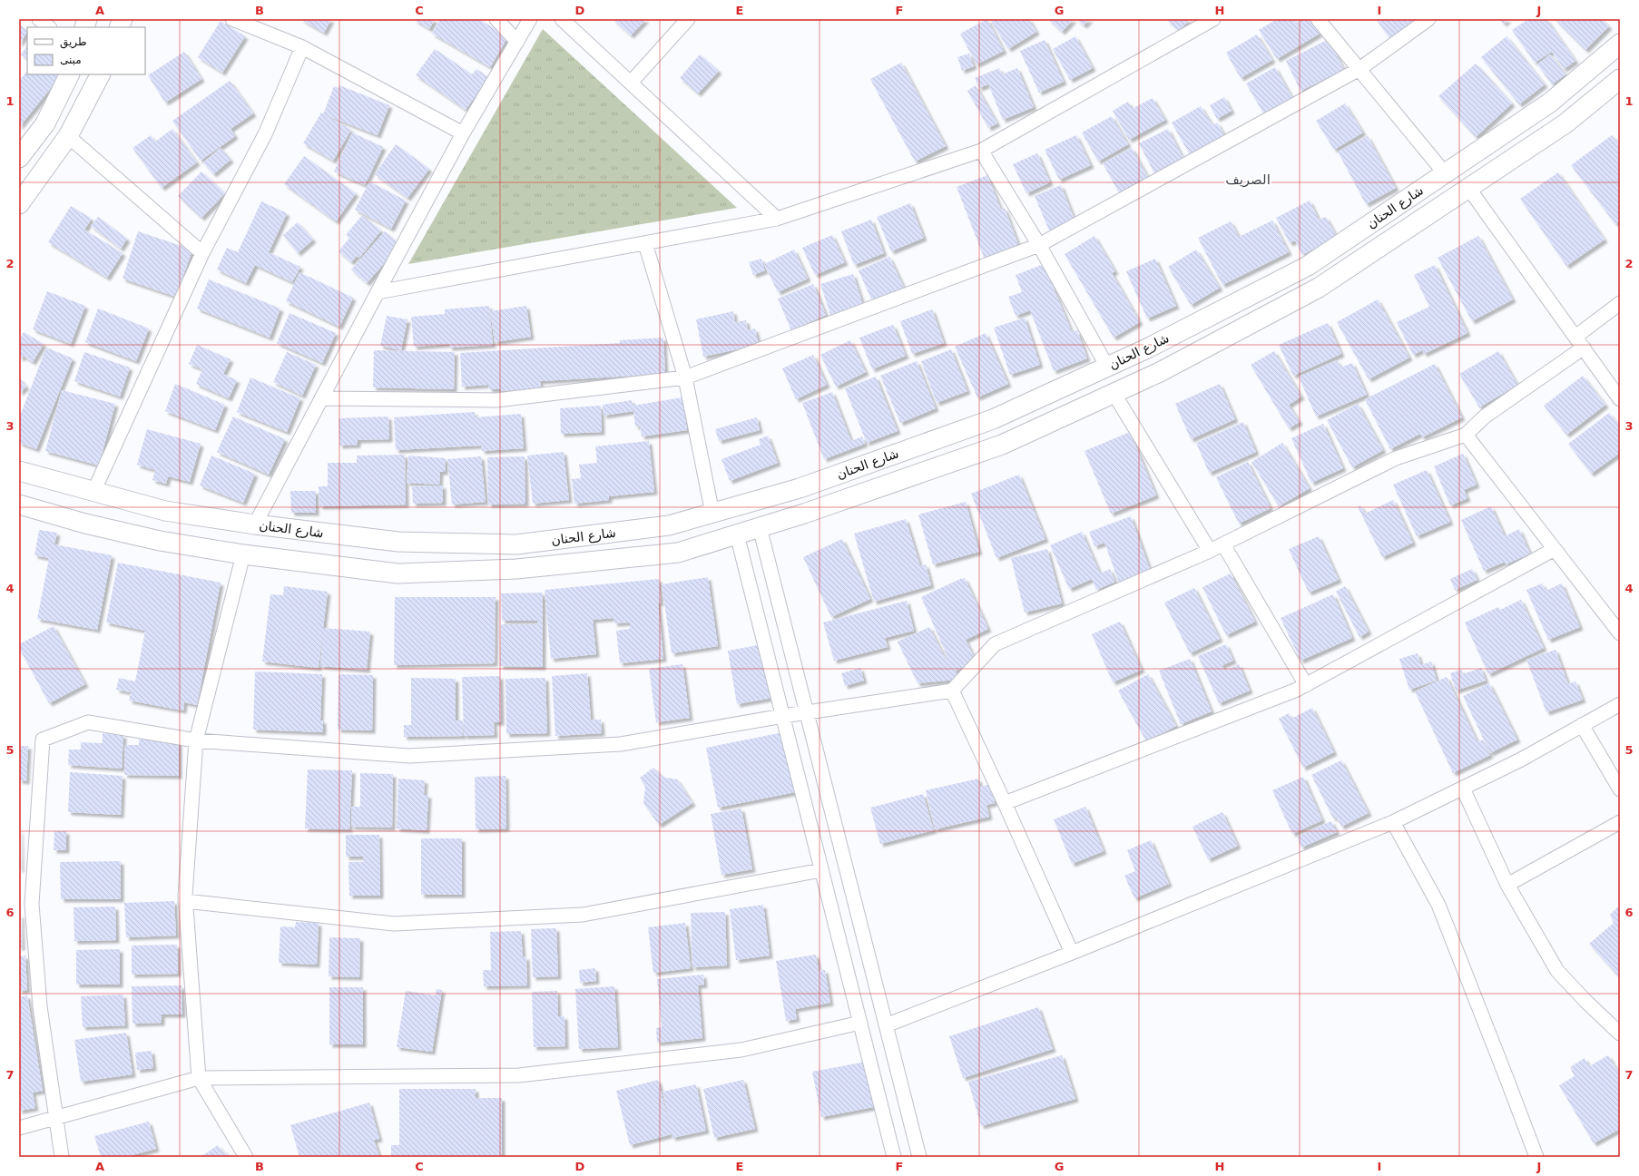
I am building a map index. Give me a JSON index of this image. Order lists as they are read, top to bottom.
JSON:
{
  "streets": {
    "main road": ["شارع الحنان"]
  },
  "districts": ["الصريف"],
  "legend": ["طريق", "مبنى"],
  "grid": {
    "columns": [
      "A",
      "B",
      "C",
      "D",
      "E",
      "F",
      "G",
      "H",
      "I",
      "J"
    ],
    "rows": [
      "1",
      "2",
      "3",
      "4",
      "5",
      "6",
      "7"
    ]
  }
}
